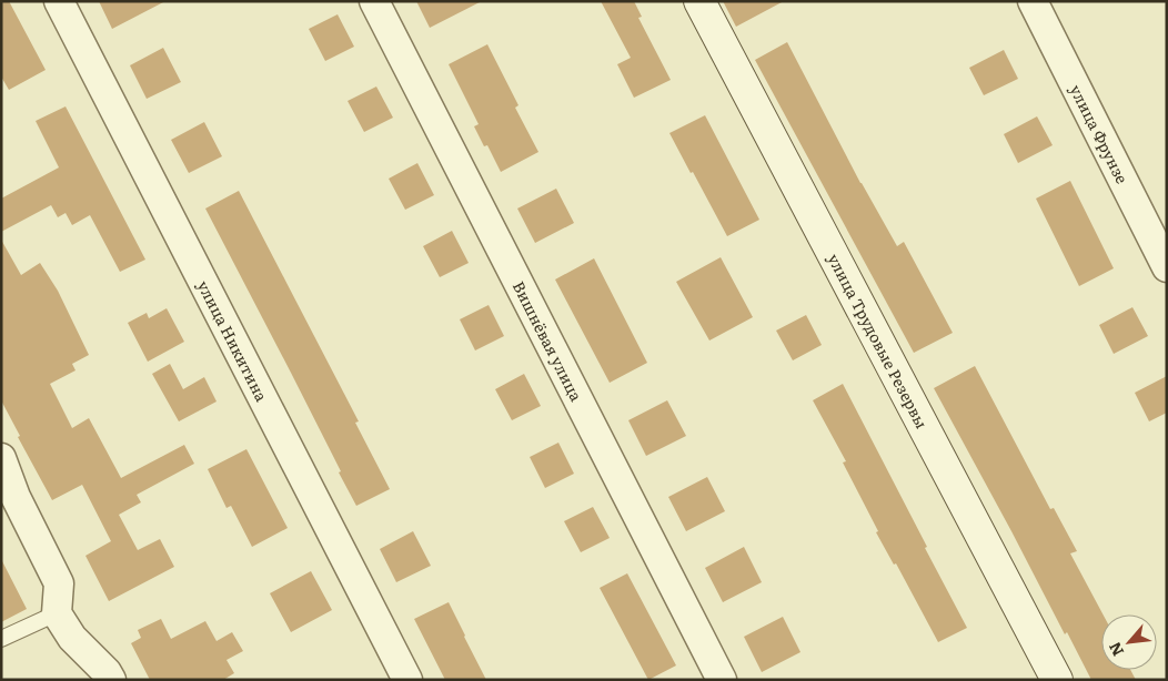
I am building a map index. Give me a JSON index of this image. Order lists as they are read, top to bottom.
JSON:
{
  "streets": {
    "main road": ["улица Трудовые Резервы"],
    "street": ["улица Фрунзе", "улица Никитина", "Вишнёвая улица"]
  },
  "north": "bottom left"
}
